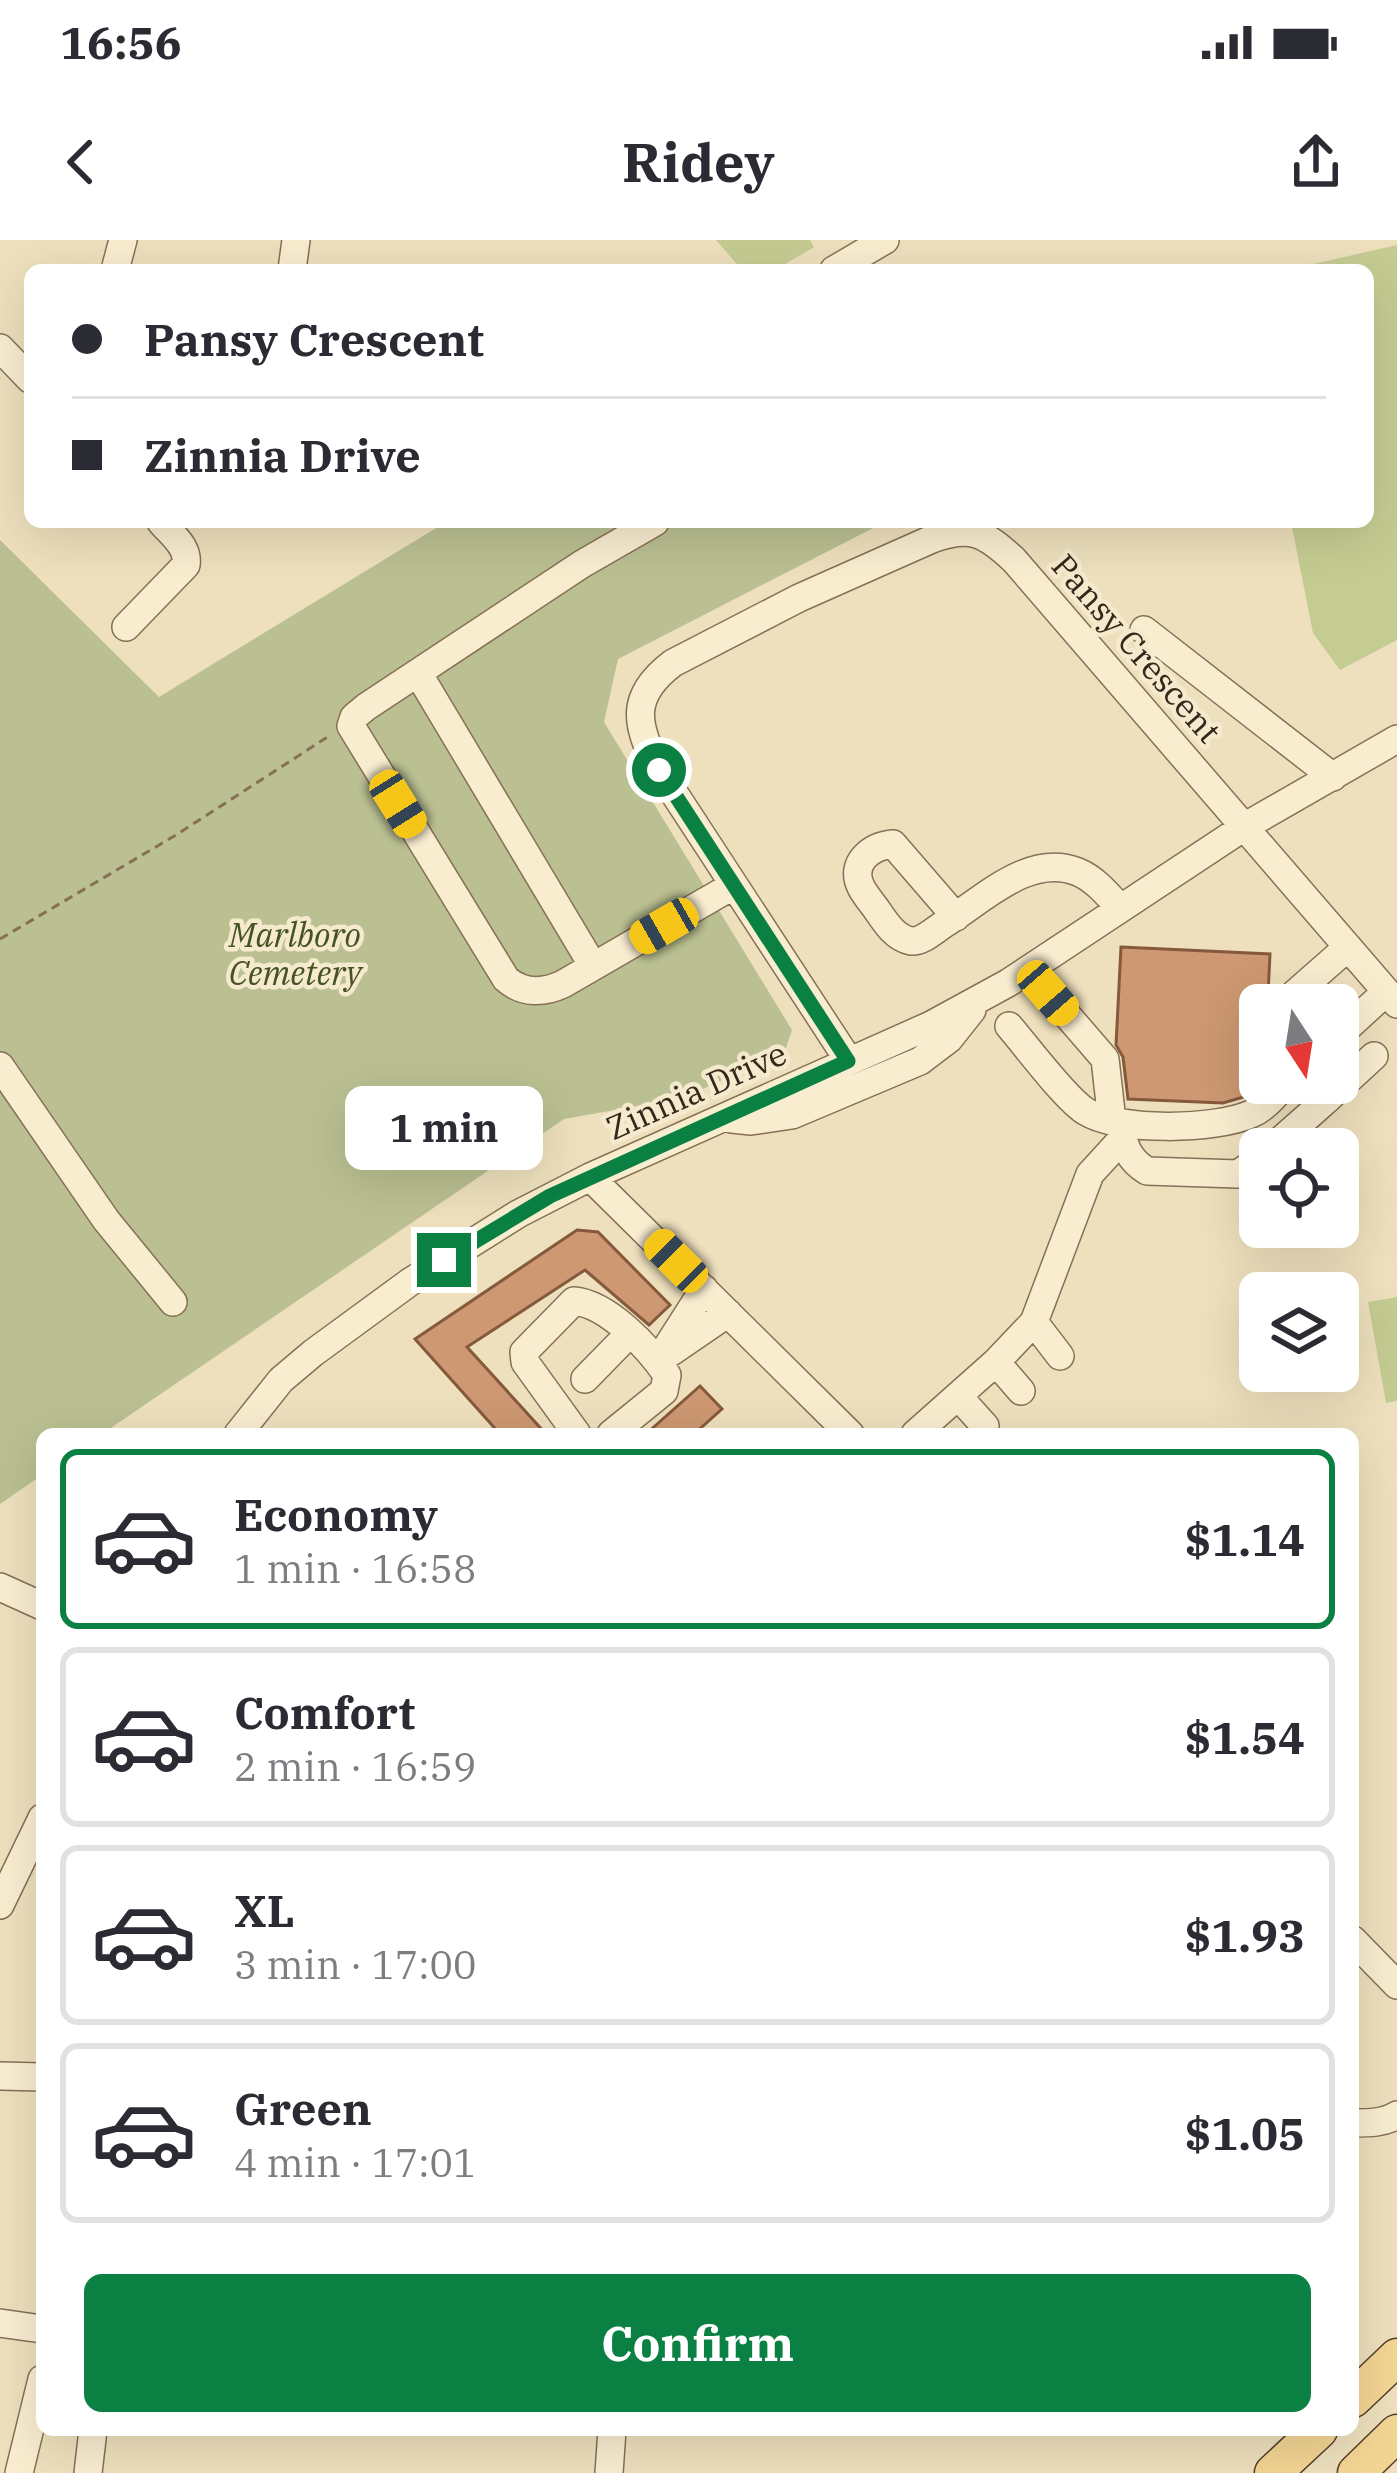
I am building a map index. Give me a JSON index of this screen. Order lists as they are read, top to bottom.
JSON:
{
  "streets": {
    "street": ["Pansy Crescent", "Zinnia Drive"]
  },
  "crossings": [
    ["Pansy Crescent", "Zinnia Drive"]
  ],
  "parks": ["Marlboro Cemetery"],
  "north": "bottom",
  "page": {
    "status": "16:56",
    "header": "Ridey",
    "banner": ["Pansy Crescent", "Zinnia Drive"],
    "bubble": "1 min",
    "list": [
      {
        "name": "Economy",
        "note": "1 min · 16:58",
        "value": "$1.14"
      },
      {
        "name": "Comfort",
        "note": "2 min · 16:59",
        "value": "$1.54"
      },
      {
        "name": "XL",
        "note": "3 min · 17:00",
        "value": "$1.93"
      },
      {
        "name": "Green",
        "note": "4 min · 17:01",
        "value": "$1.05"
      }
    ],
    "buttons": "Confirm"
  }
}
